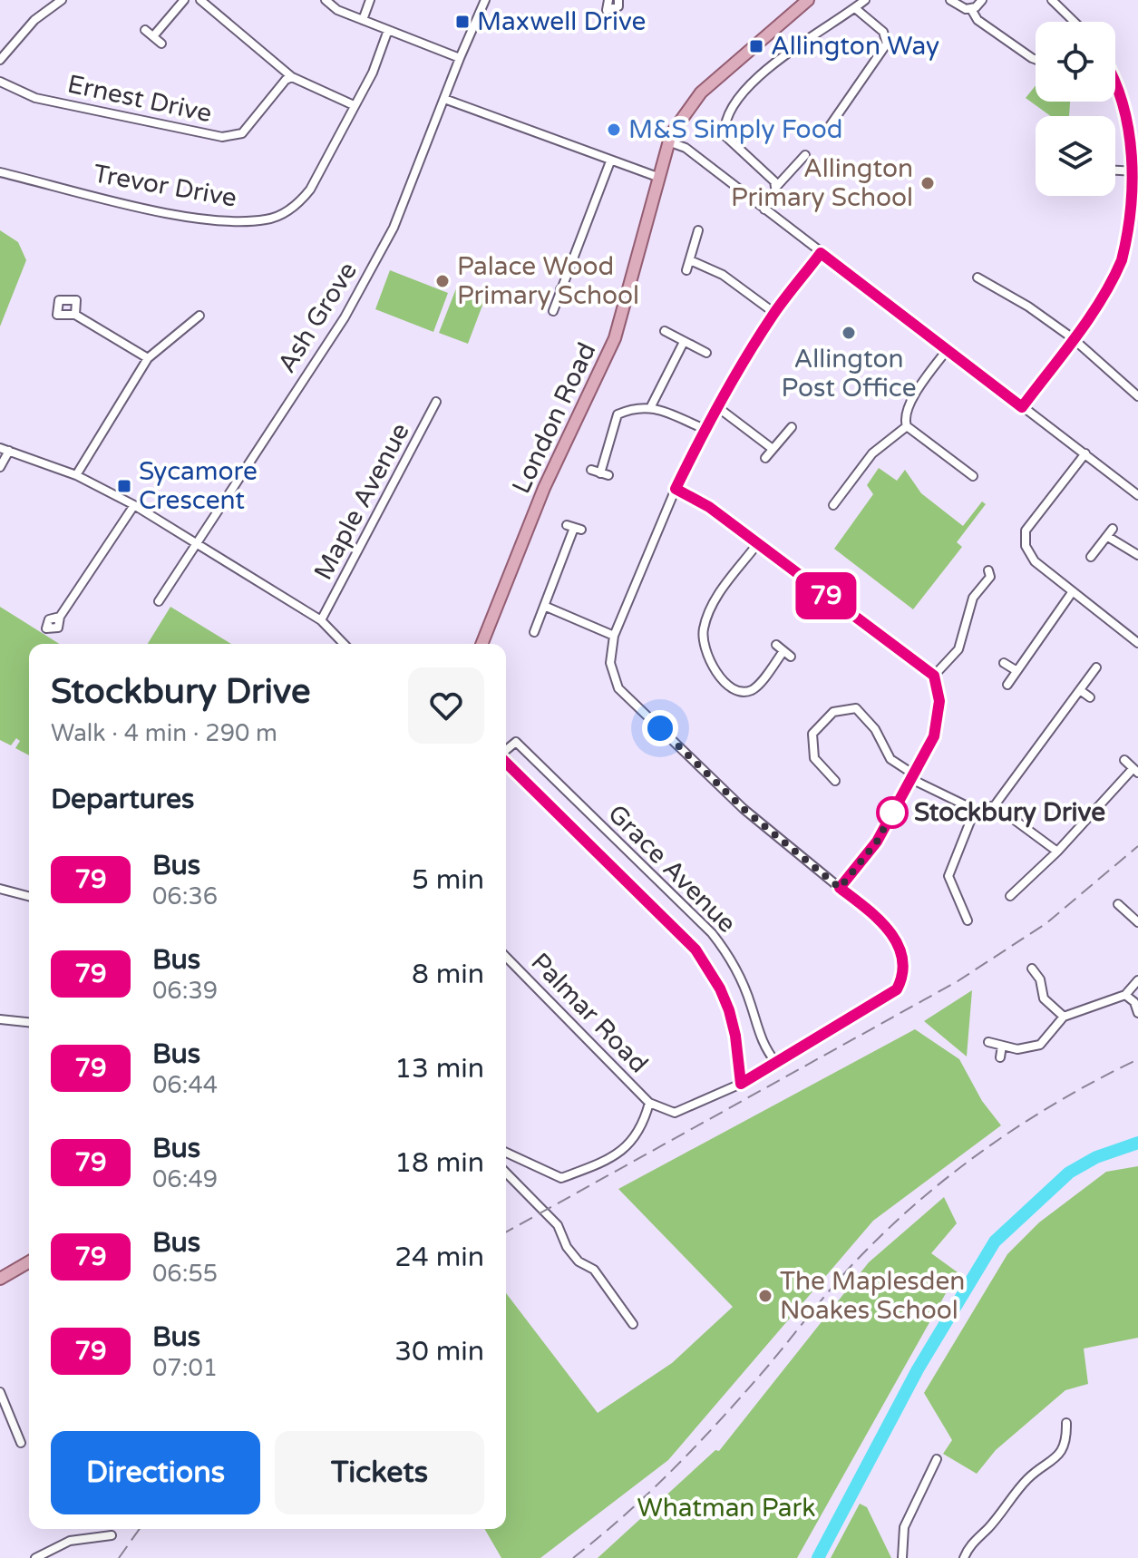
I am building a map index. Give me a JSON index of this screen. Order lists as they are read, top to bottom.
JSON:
{
  "streets": {
    "main road": ["London Road"],
    "street": [
      "Ernest Drive",
      "Trevor Drive",
      "Ash Grove",
      "Maple Avenue",
      "Grace Avenue",
      "Palmar Road"
    ]
  },
  "parks": ["Whatman Park"],
  "places": {
    "transit": ["Maxwell Drive", "Allington Way", "Sycamore Crescent"],
    "other": [
      "M&S Simply Food",
      "Allington Primary School",
      "Palace Wood Primary School",
      "Allington Post Office",
      "Stockbury Drive",
      "The Maplesden Noakes School"
    ]
  },
  "lines": ["bus line 79"],
  "page": {
    "on_map": "79",
    "heading": [
      ["Stockbury Drive", "Walk · 4 min · 290 m"],
      "Departures"
    ],
    "list": [
      {
        "mark": "79",
        "name": "Bus",
        "note": "06:36",
        "value": "5 min"
      },
      {
        "mark": "79",
        "name": "Bus",
        "note": "06:39",
        "value": "8 min"
      },
      {
        "mark": "79",
        "name": "Bus",
        "note": "06:44",
        "value": "13 min"
      },
      {
        "mark": "79",
        "name": "Bus",
        "note": "06:49",
        "value": "18 min"
      },
      {
        "mark": "79",
        "name": "Bus",
        "note": "06:55",
        "value": "24 min"
      },
      {
        "mark": "79",
        "name": "Bus",
        "note": "07:01",
        "value": "30 min"
      }
    ],
    "buttons": ["Directions", "Tickets"]
  }
}
